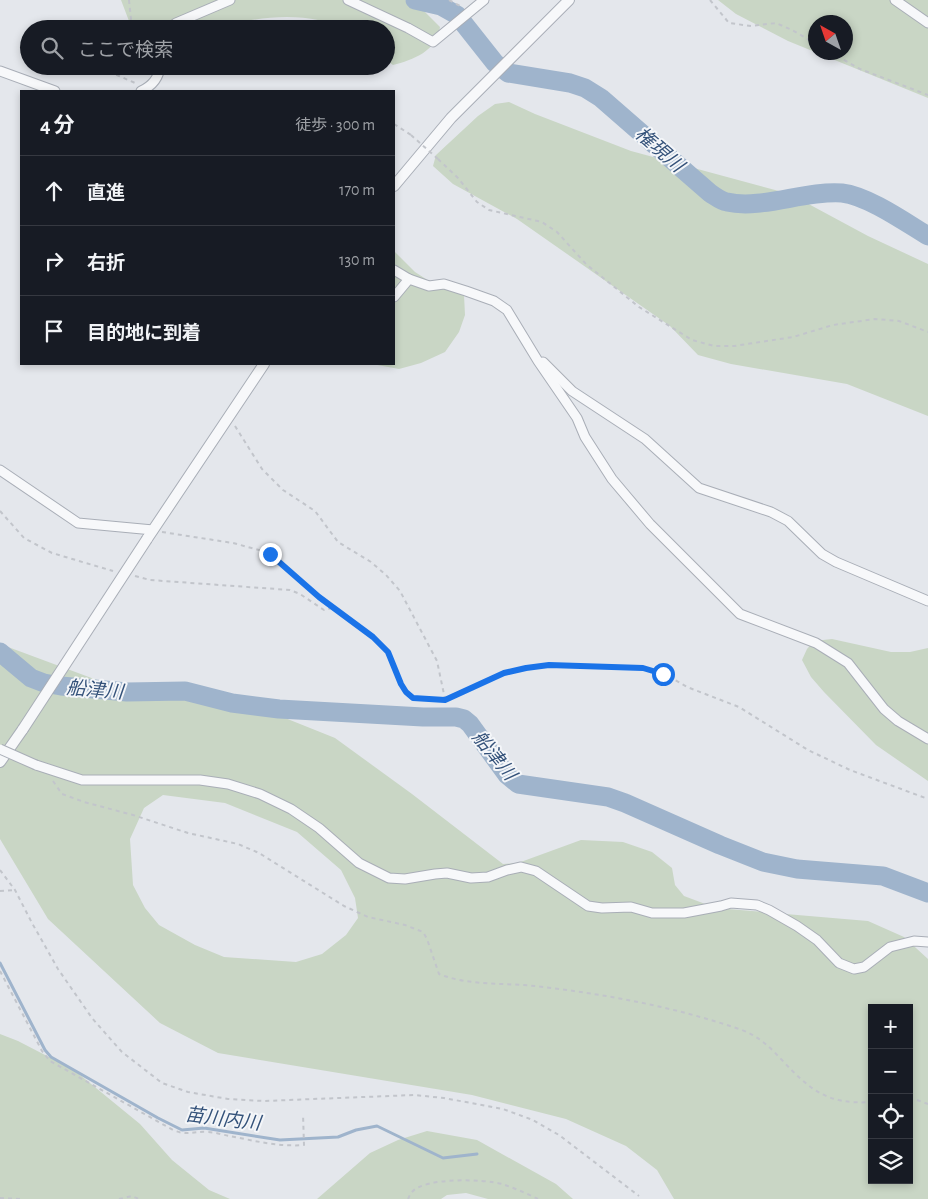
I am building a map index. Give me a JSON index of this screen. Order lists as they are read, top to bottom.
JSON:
{
  "water": ["権現川", "船津川", "苗川内川"],
  "north": "top left",
  "page": {
    "search": "ここで検索",
    "heading": ["4 分", "徒歩 · 300 m"],
    "list": [
      ["直進", "170 m"],
      ["右折", "130 m"],
      "目的地に到着"
    ],
    "map_buttons": ["+", "−"]
  }
}
